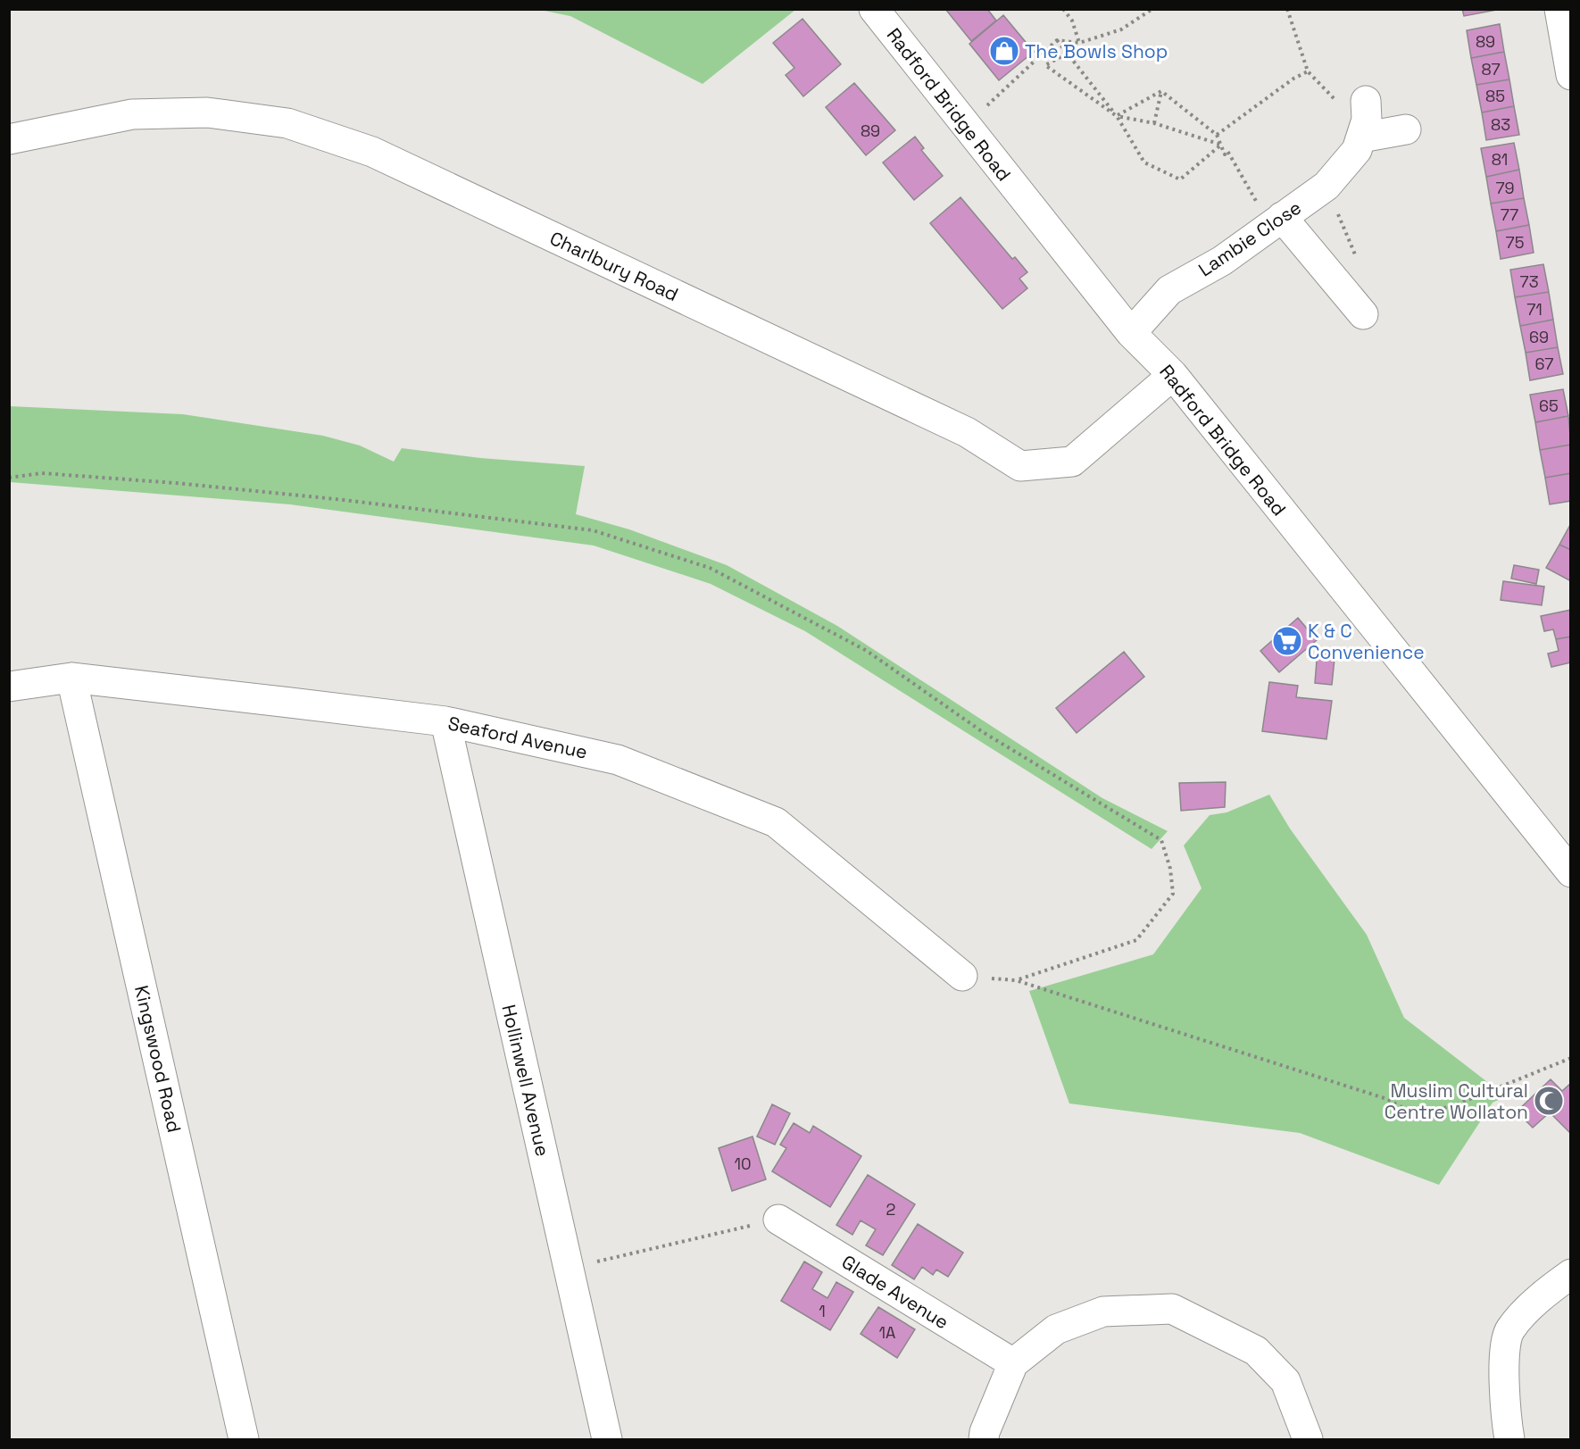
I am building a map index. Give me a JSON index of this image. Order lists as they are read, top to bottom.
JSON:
{
  "streets": {
    "street": [
      "Radford Bridge Road",
      "Lambie Close",
      "Charlbury Road",
      "Seaford Avenue",
      "Kingswood Road",
      "Hollinwell Avenue",
      "Glade Avenue"
    ]
  },
  "crossings": [
    ["Radford Bridge Road", "Lambie Close"],
    ["Radford Bridge Road", "Charlbury Road"],
    ["Seaford Avenue", "Kingswood Road"],
    ["Seaford Avenue", "Hollinwell Avenue"]
  ],
  "places": {
    "shop": ["The Bowls Shop"],
    "supermarket": ["K & C Convenience"],
    "mosque": ["Muslim Cultural Centre Wollaton"]
  },
  "house_numbers": [
    "89",
    "87",
    "85",
    "83",
    "89",
    "81",
    "79",
    "77",
    "75",
    "73",
    "71",
    "69",
    "67",
    "65",
    "10",
    "2",
    "1",
    "1A"
  ]
}
